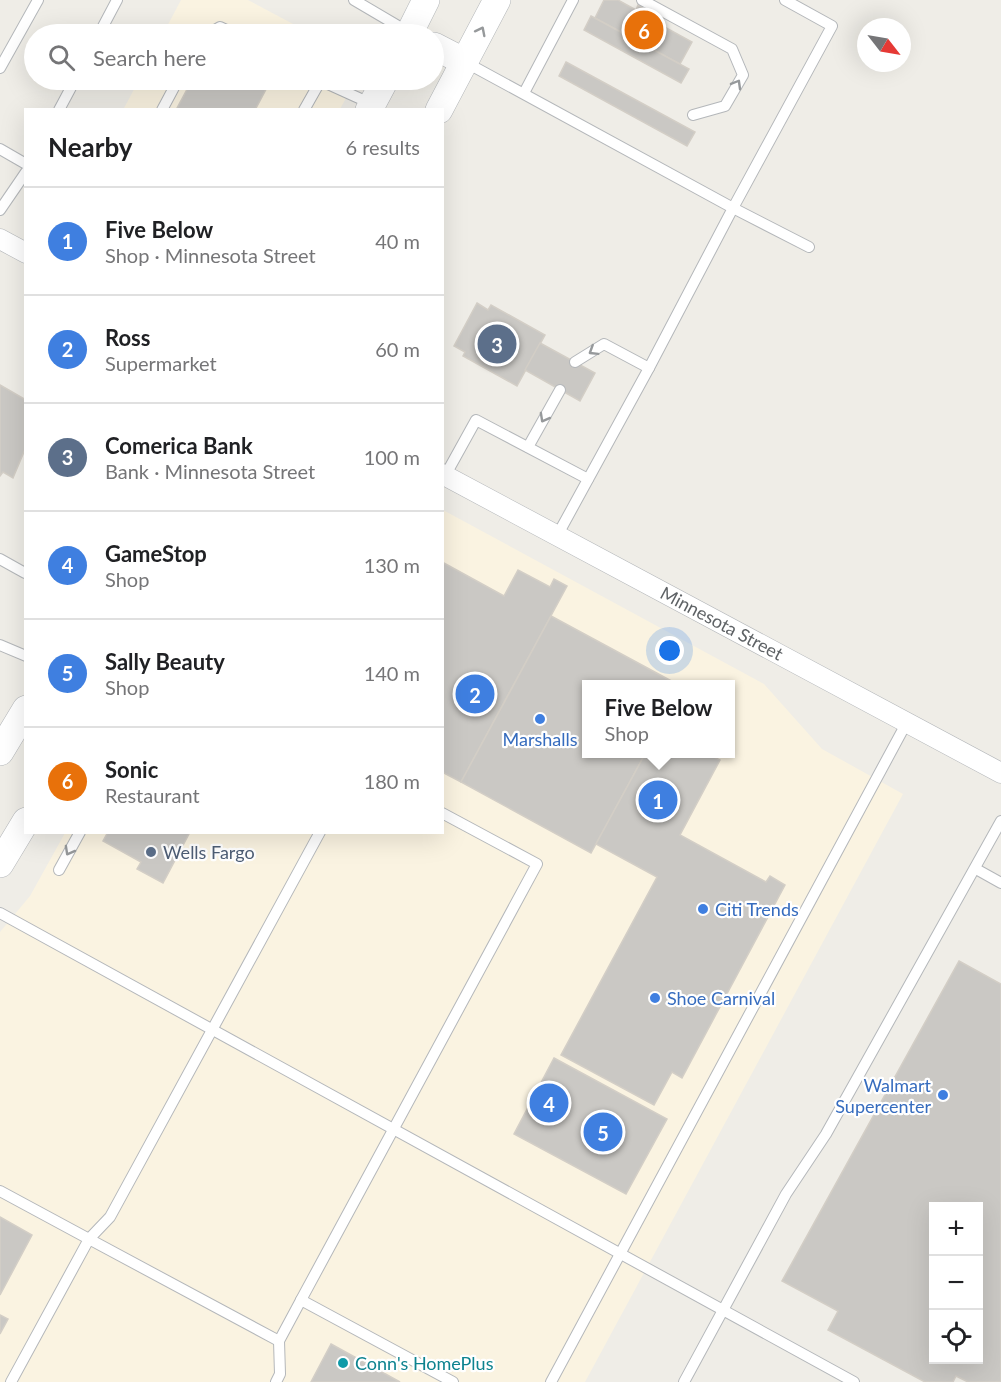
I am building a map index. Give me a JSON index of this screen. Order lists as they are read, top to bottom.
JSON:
{
  "streets": {
    "street": ["Minnesota Street"]
  },
  "places": [
    "Marshalls",
    "Wells Fargo",
    "Citi Trends",
    "Shoe Carnival",
    "Walmart Supercenter",
    "Conn's HomePlus"
  ],
  "north": "bottom right",
  "page": {
    "pins": [
      "6",
      "3",
      "2",
      "1",
      "4",
      "5"
    ],
    "search": "Search here",
    "heading": ["Nearby", "6 results"],
    "list": [
      {
        "mark": "1",
        "name": "Five Below",
        "note": "Shop · Minnesota Street",
        "value": "40 m"
      },
      {
        "mark": "2",
        "name": "Ross",
        "note": "Supermarket",
        "value": "60 m"
      },
      {
        "mark": "3",
        "name": "Comerica Bank",
        "note": "Bank · Minnesota Street",
        "value": "100 m"
      },
      {
        "mark": "4",
        "name": "GameStop",
        "note": "Shop",
        "value": "130 m"
      },
      {
        "mark": "5",
        "name": "Sally Beauty",
        "note": "Shop",
        "value": "140 m"
      },
      {
        "mark": "6",
        "name": "Sonic",
        "note": "Restaurant",
        "value": "180 m"
      }
    ],
    "popup": ["Five Below", "Shop"],
    "map_buttons": ["+", "−"]
  }
}
